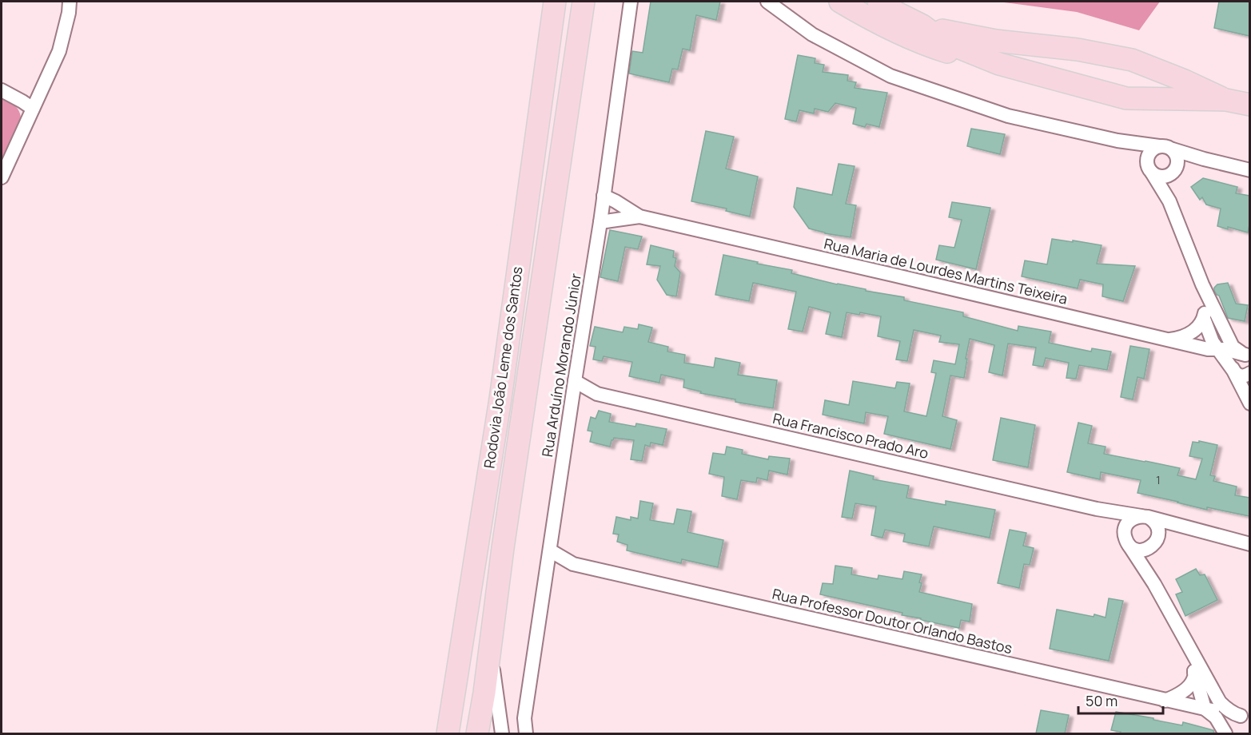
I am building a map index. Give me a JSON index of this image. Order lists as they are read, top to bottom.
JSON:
{
  "streets": {
    "main road": ["Rodovia João Leme dos Santos"],
    "street": [
      "Rua Maria de Lourdes Martins Teixeira",
      "Rua Arduíno Morando Júnior",
      "Rua Francisco Prado Aro",
      "Rua Professor Doutor Orlando Bastos"
    ]
  },
  "crossings": [
    ["Rua Maria de Lourdes Martins Teixeira", "Rua Arduíno Morando Júnior"],
    ["Rua Arduíno Morando Júnior", "Rua Francisco Prado Aro"],
    ["Rua Arduíno Morando Júnior", "Rua Professor Doutor Orlando Bastos"]
  ],
  "house_numbers": ["1"],
  "scale_bar": "50 m"
}
